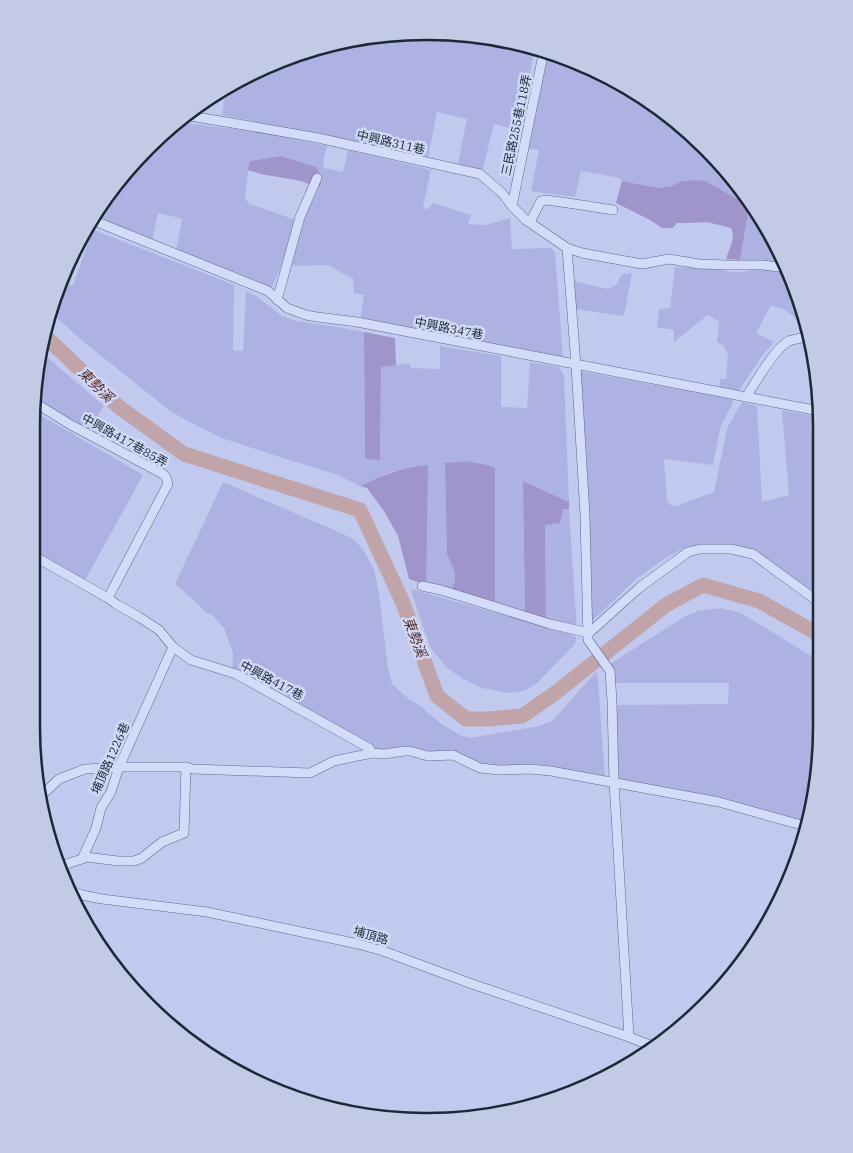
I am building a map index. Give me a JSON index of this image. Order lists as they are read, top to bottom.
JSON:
{
  "streets": {
    "street": [
      "三民路255巷118弄",
      "中興路311巷",
      "中興路347巷",
      "中興路417巷85弄",
      "中興路417巷",
      "埔頂路1226巷",
      "埔頂路"
    ]
  },
  "crossings": [
    ["三民路255巷118弄", "中興路311巷"],
    ["中興路417巷85弄", "中興路417巷"],
    ["中興路417巷", "埔頂路1226巷"]
  ],
  "water": ["東勢溪"]
}
